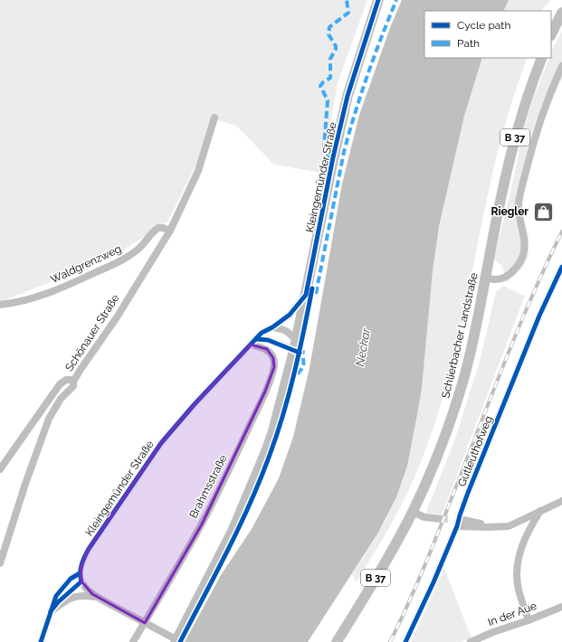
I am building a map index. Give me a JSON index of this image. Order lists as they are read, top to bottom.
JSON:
{
  "streets": {
    "main road": ["B 37", "Kleingemünder Straße", "Schlierbacher Landstraße"],
    "street": [
      "Waldgrenzweg",
      "Schönauer Straße",
      "Gutleuthofweg",
      "Brahmsstraße",
      "In der Aue"
    ]
  },
  "crossings": [
    ["Kleingemünder Straße", "Brahmsstraße"],
    ["Waldgrenzweg", "Schönauer Straße"]
  ],
  "water": ["Neckar"],
  "places": {
    "shop": ["Riegler"]
  },
  "legend": ["Cycle path", "Path"]
}
